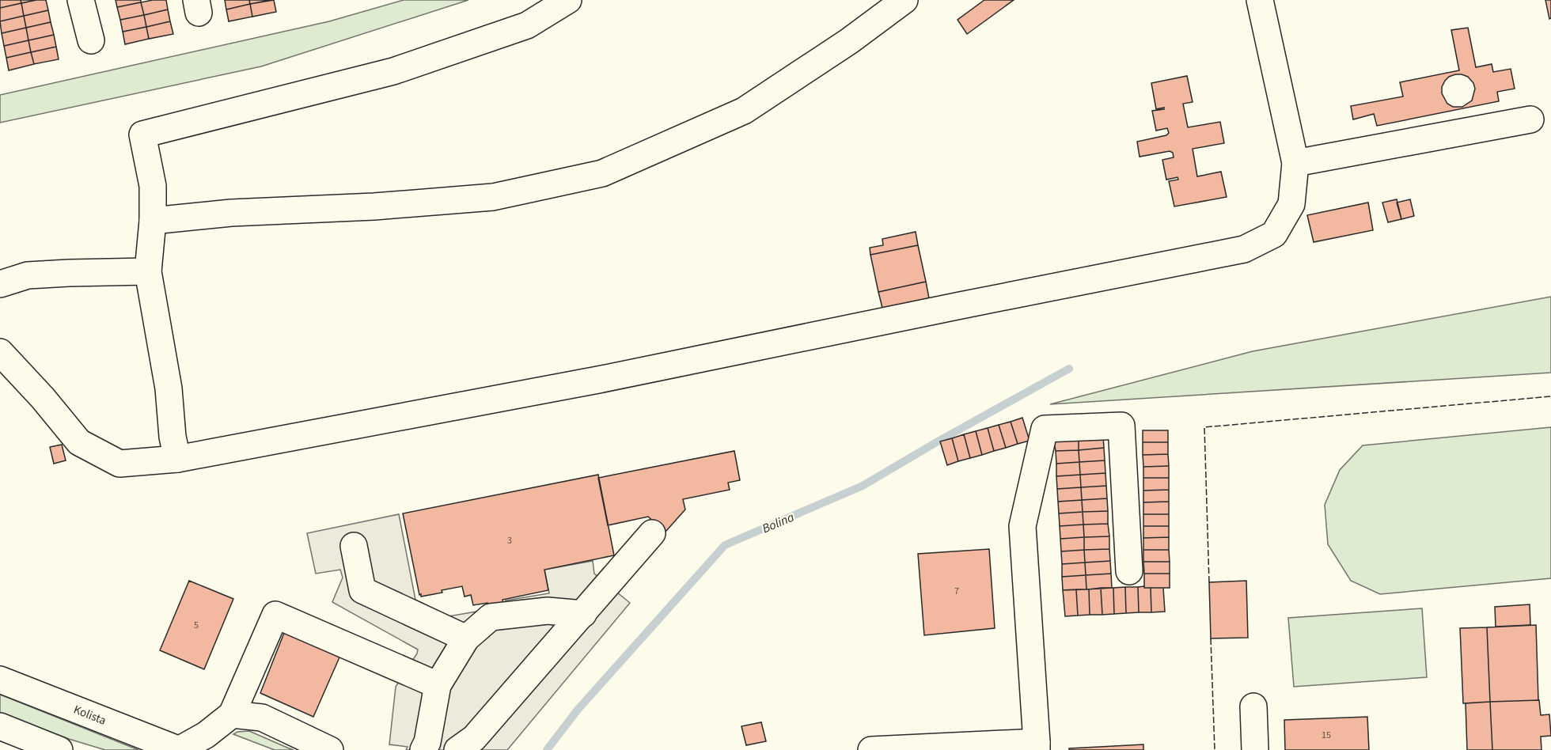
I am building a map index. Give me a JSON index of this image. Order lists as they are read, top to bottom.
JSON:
{
  "streets": {
    "street": ["Kolista"]
  },
  "water": ["Bolina"],
  "house_numbers": [
    "3",
    "7",
    "5",
    "15"
  ]
}
